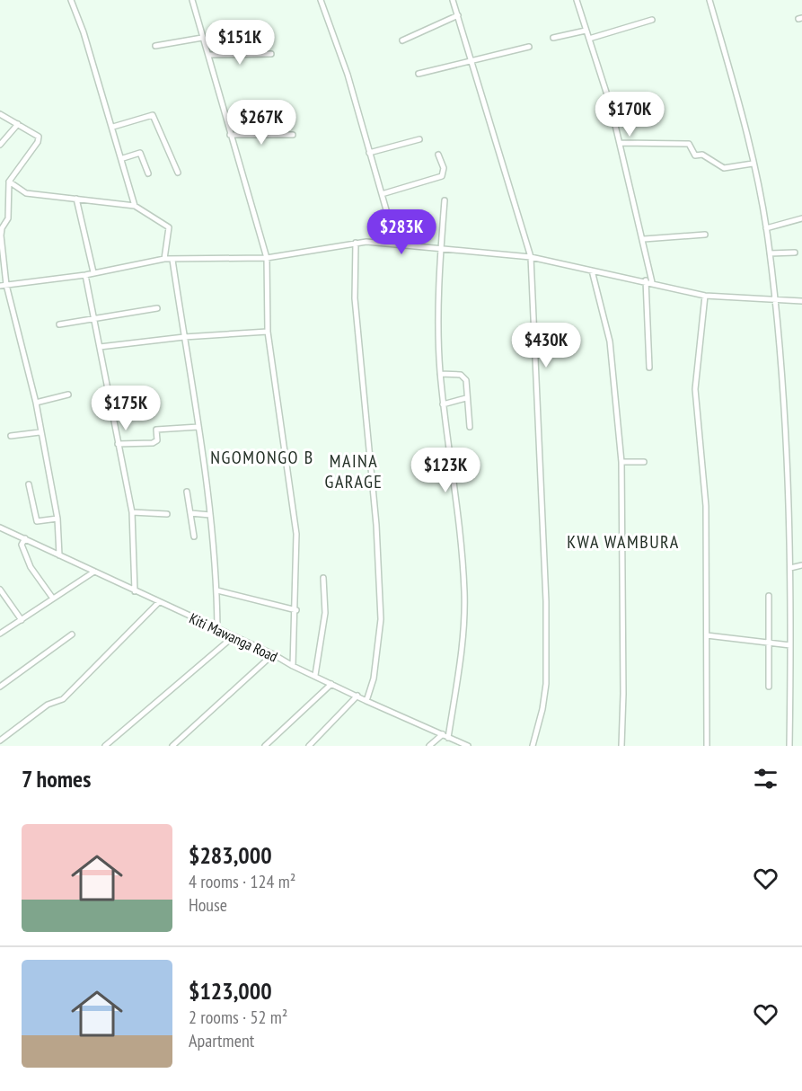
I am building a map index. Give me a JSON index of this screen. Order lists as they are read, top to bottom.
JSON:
{
  "streets": {
    "street": ["Kiti Mawanga Road"]
  },
  "districts": ["NGOMONGO B", "MAINA GARAGE", "KWA WAMBURA"],
  "page": {
    "price": [
      "$151K",
      "$170K",
      "$267K",
      "$283K",
      "$430K",
      "$175K",
      "$123K"
    ],
    "heading": "7 homes",
    "list": [
      {
        "name": "$283,000",
        "note": "4 rooms · 124 m² · House"
      },
      {
        "name": "$123,000",
        "note": "2 rooms · 52 m² · Apartment"
      }
    ]
  }
}
